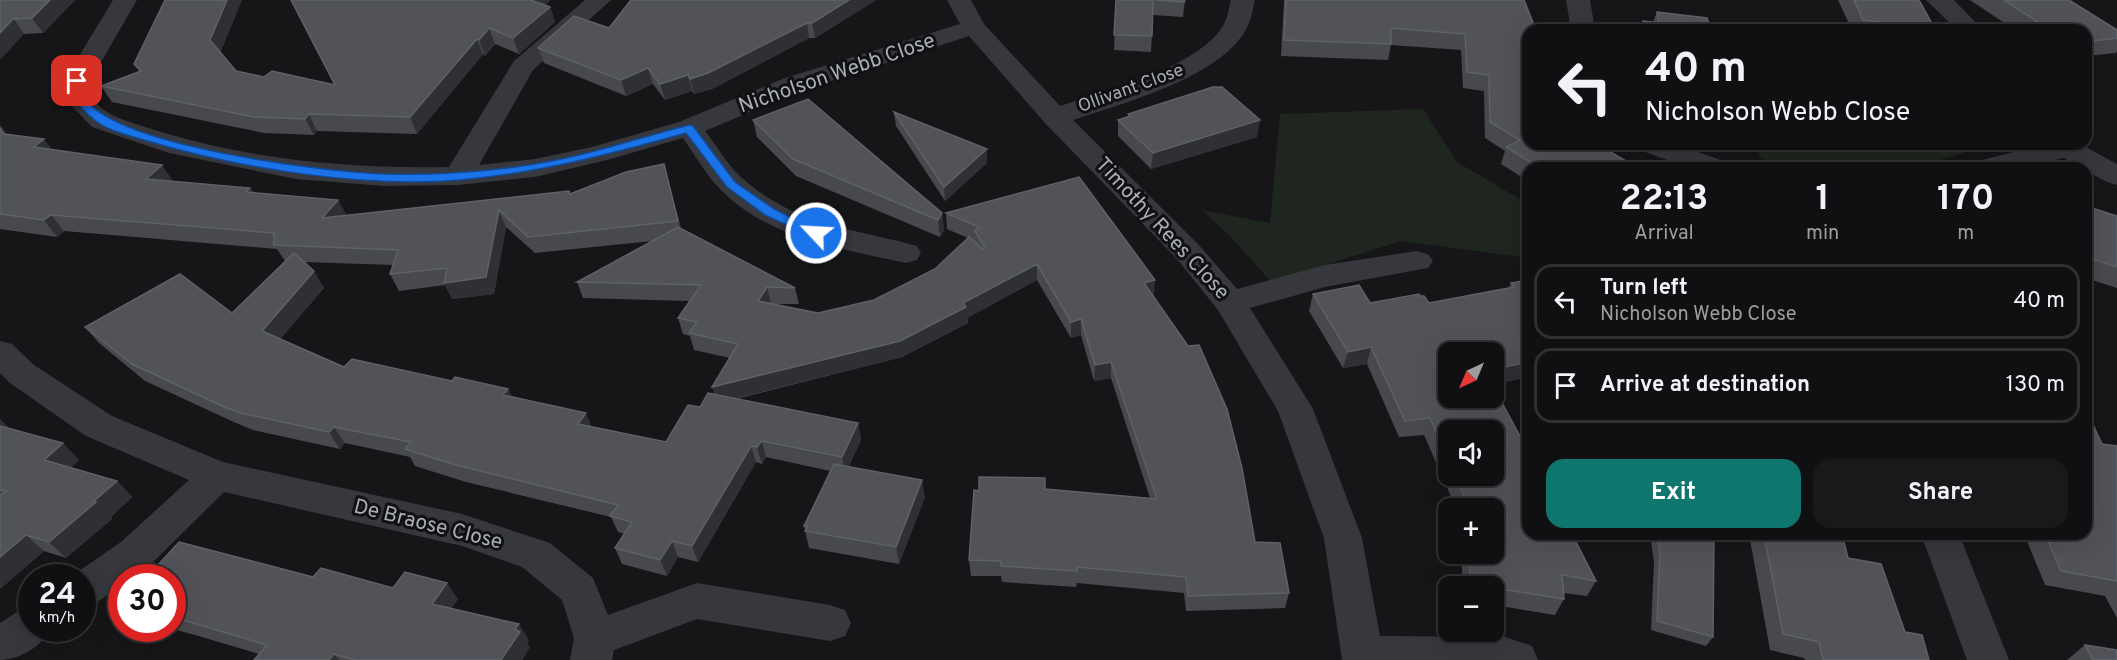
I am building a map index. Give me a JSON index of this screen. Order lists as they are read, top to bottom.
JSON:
{
  "streets": {
    "street": [
      "Nicholson Webb Close",
      "Ollivant Close",
      "Timothy Rees Close",
      "De Braose Close"
    ]
  },
  "crossings": [
    ["Nicholson Webb Close", "Timothy Rees Close"],
    ["Ollivant Close", "Timothy Rees Close"]
  ],
  "north": "bottom left",
  "page": {
    "turn": ["40 m", "Nicholson Webb Close"],
    "eta": [
      "22:13",
      "Arrival",
      "1",
      "min",
      "170",
      "m"
    ],
    "list": [
      {
        "name": "Turn left",
        "note": "Nicholson Webb Close",
        "value": "40 m"
      },
      {
        "name": "Arrive at destination",
        "value": "130 m"
      }
    ],
    "map_buttons": ["+", "−"],
    "buttons": ["Exit", "Share"],
    "speed": "24 km/h",
    "limit": "30"
  }
}
